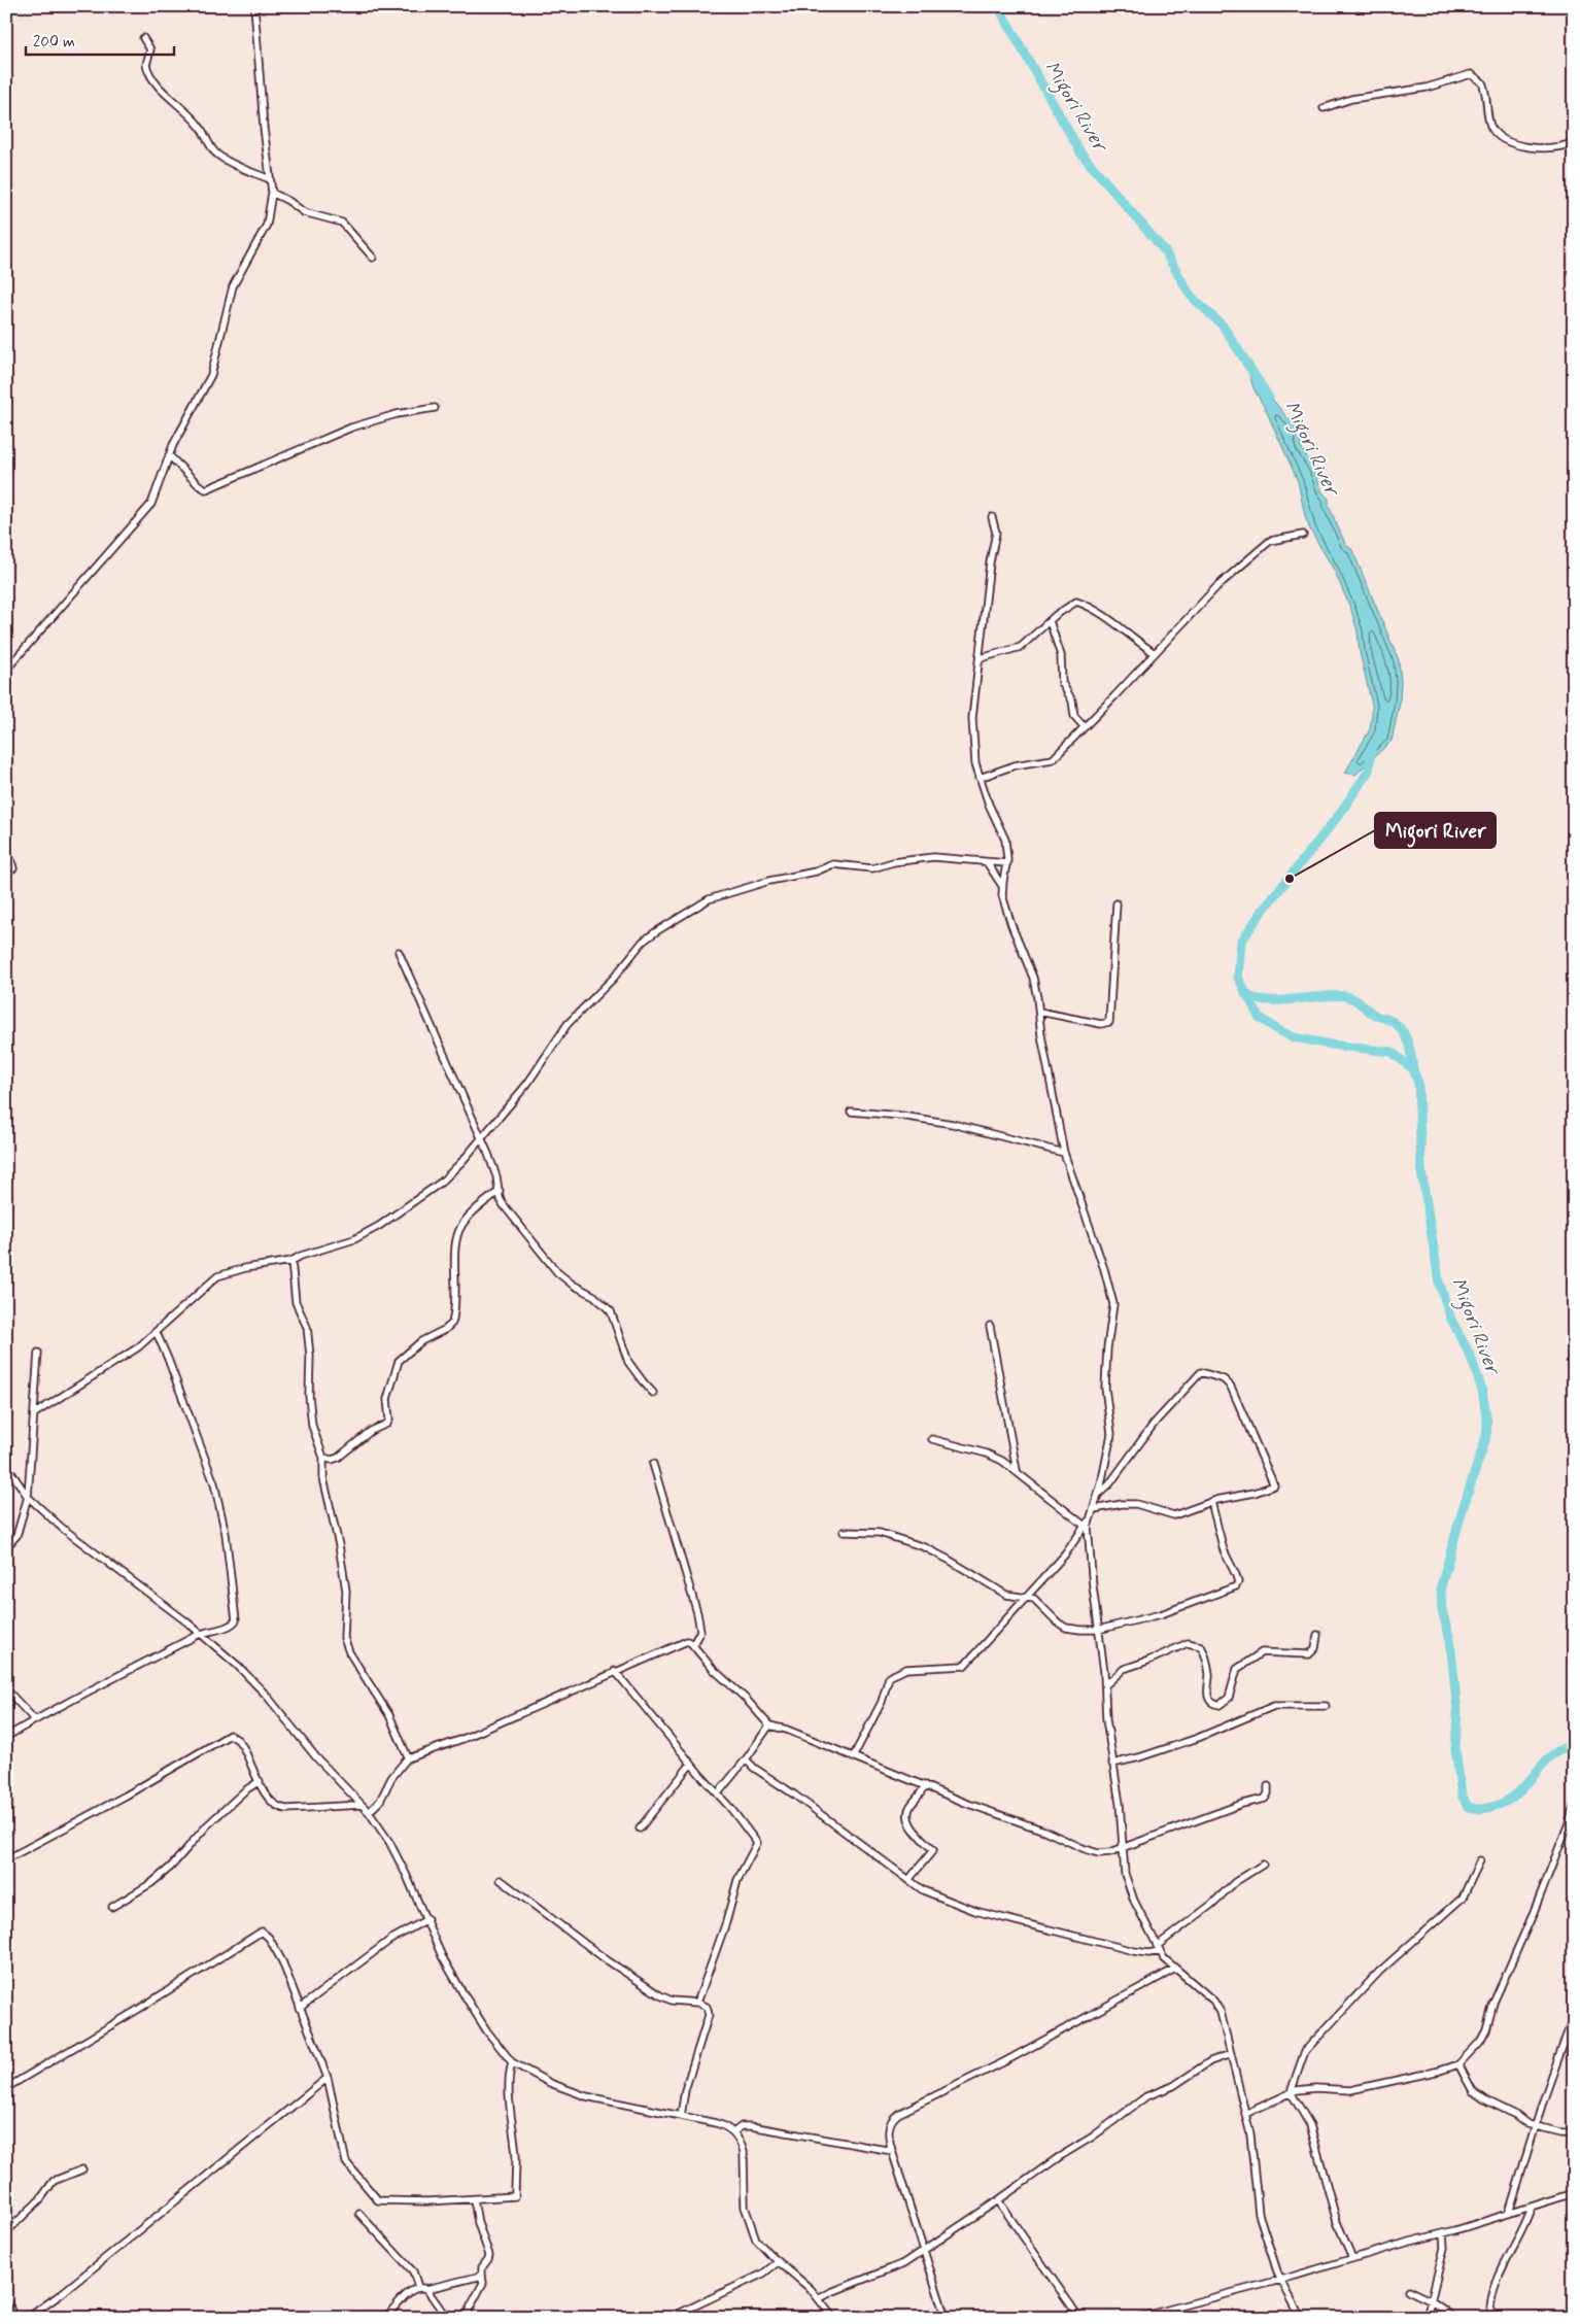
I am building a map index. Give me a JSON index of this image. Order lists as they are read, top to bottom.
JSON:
{
  "water": ["Migori River"],
  "places": ["Migori River"],
  "scale_bar": "200 m"
}
